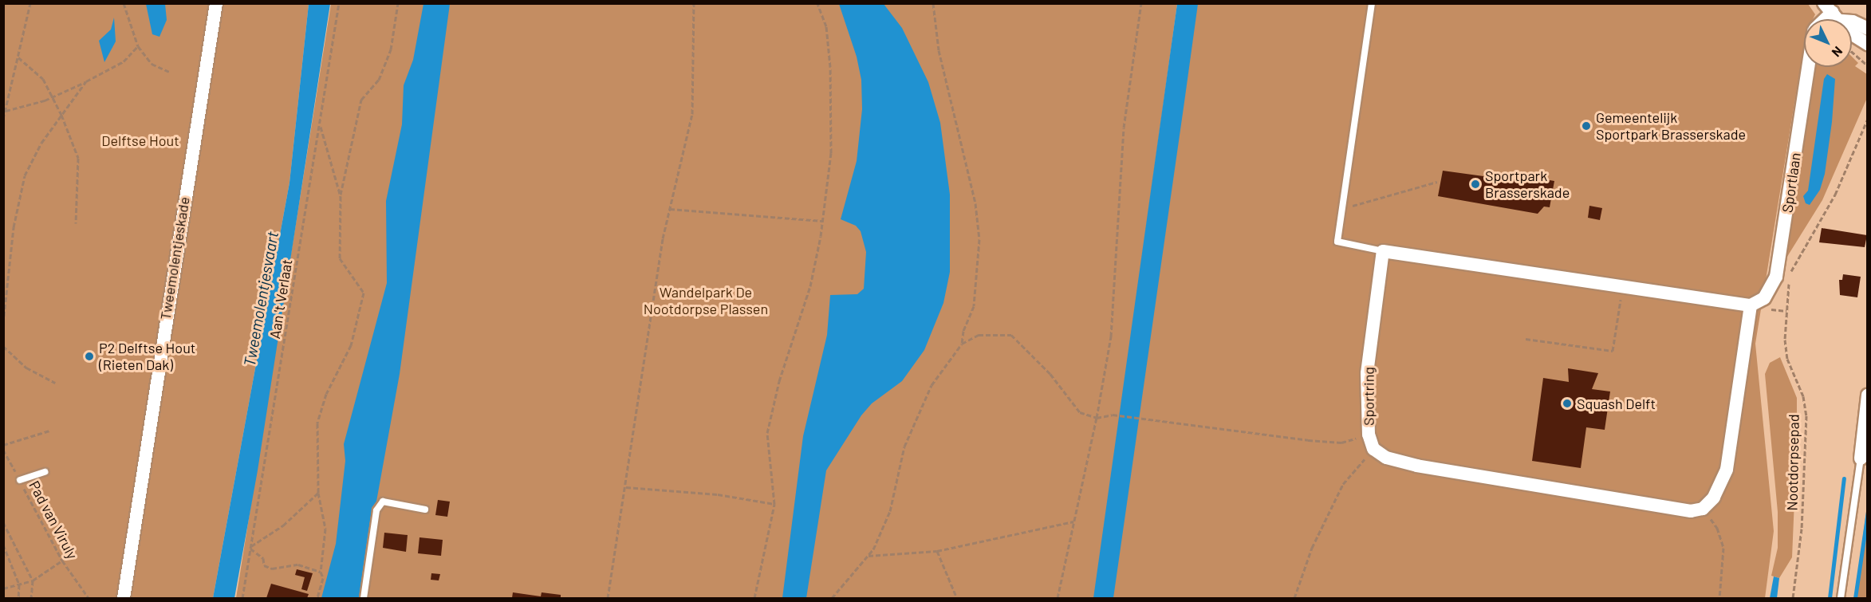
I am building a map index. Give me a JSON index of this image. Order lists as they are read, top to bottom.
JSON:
{
  "streets": {
    "street": ["Sportlaan", "Tweemolentjeskade", "Sportring"],
    "path": ["Aan 't Verlaat", "Nootdorpsepad", "Pad van Viruly"]
  },
  "water": ["Tweemolentjesvaart"],
  "parks": ["Delftse Hout", "Wandelpark De Nootdorpse Plassen"],
  "places": [
    "Gemeentelijk Sportpark Brasserskade",
    "Sportpark Brasserskade",
    "P2 Delftse Hout (Rieten Dak)",
    "Squash Delft"
  ],
  "north": "bottom right"
}
